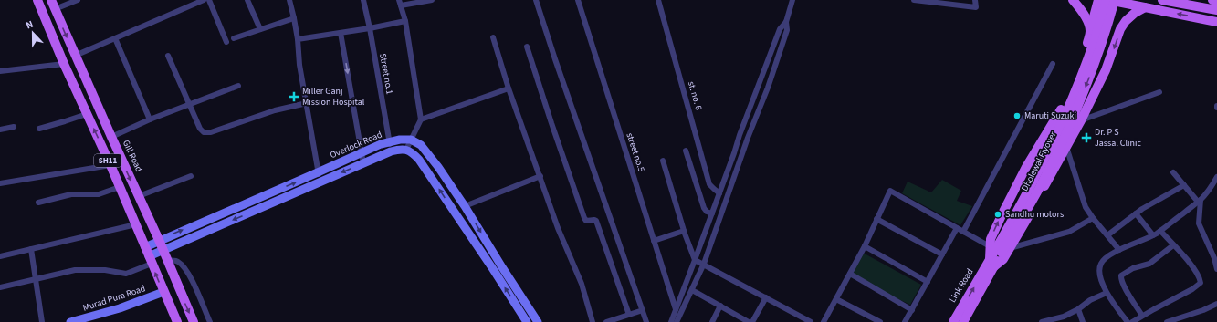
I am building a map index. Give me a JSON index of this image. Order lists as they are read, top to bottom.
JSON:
{
  "streets": {
    "main road": [
      "Gill Road",
      "SH11",
      "Dholewal Flyover",
      "Link Road"
    ],
    "street": [
      "Street no.1",
      "st. no. 6",
      "Overlock Road",
      "street no.5",
      "Murad Pura Road"
    ]
  },
  "crossings": [
    ["Street no.1", "Overlock Road"],
    ["Overlock Road", "Gill Road"],
    ["Overlock Road", "SH11"],
    ["SH11", "Murad Pura Road"],
    ["Dholewal Flyover", "Link Road"]
  ],
  "places": {
    "health": ["Miller Ganj Mission Hospital", "Dr. P S Jassal Clinic"],
    "other": ["Maruti Suzuki", "Sandhu motors"]
  },
  "north": "top"
}
